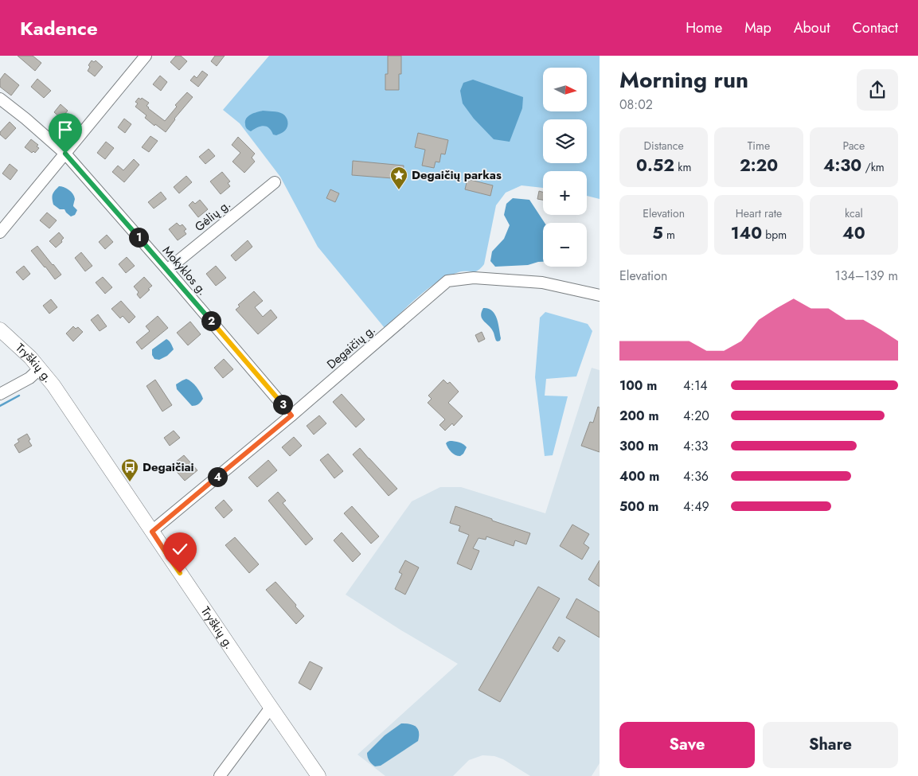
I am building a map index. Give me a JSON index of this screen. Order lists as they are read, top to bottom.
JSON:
{
  "streets": {
    "main road": ["Tryškių g."],
    "street": ["Gėlių g.", "Mokyklos g.", "Degaičių g."]
  },
  "crossings": [
    ["Gėlių g.", "Mokyklos g."],
    ["Mokyklos g.", "Degaičių g."],
    ["Degaičių g.", "Tryškių g."]
  ],
  "places": {
    "place": ["Degaičių parkas"],
    "bus stop": ["Degaičiai"]
  },
  "north": "right",
  "page": {
    "header": "Kadence",
    "nav": [
      "Home",
      "Map",
      "About",
      "Contact"
    ],
    "heading": ["Morning run", "08:02"],
    "map_buttons": ["+", "−"],
    "stats": [
      ["Distance", "0.52 km"],
      ["Time", "2:20"],
      ["Pace", "4:30 /km"],
      ["Elevation", "5 m"],
      ["Heart rate", "140 bpm"],
      ["kcal", "40"]
    ],
    "pins": [
      "1",
      "2",
      "3",
      "4"
    ],
    "chart": ["Elevation", "134–139 m"],
    "list": [
      {
        "name": "100 m",
        "note": "4:14"
      },
      {
        "name": "200 m",
        "note": "4:20"
      },
      {
        "name": "300 m",
        "note": "4:33"
      },
      {
        "name": "400 m",
        "note": "4:36"
      },
      {
        "name": "500 m",
        "note": "4:49"
      }
    ],
    "buttons": ["Save", "Share"]
  }
}
